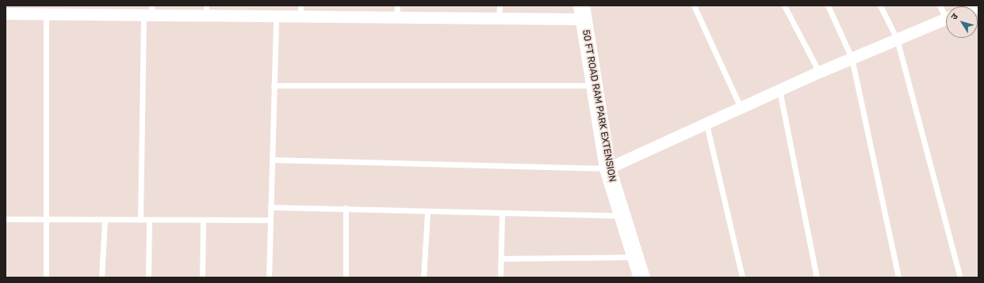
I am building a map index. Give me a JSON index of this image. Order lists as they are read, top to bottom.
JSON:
{
  "streets": {
    "street": ["50 FT ROAD RAM PARK EXTENSION"]
  },
  "north": "top left"
}
